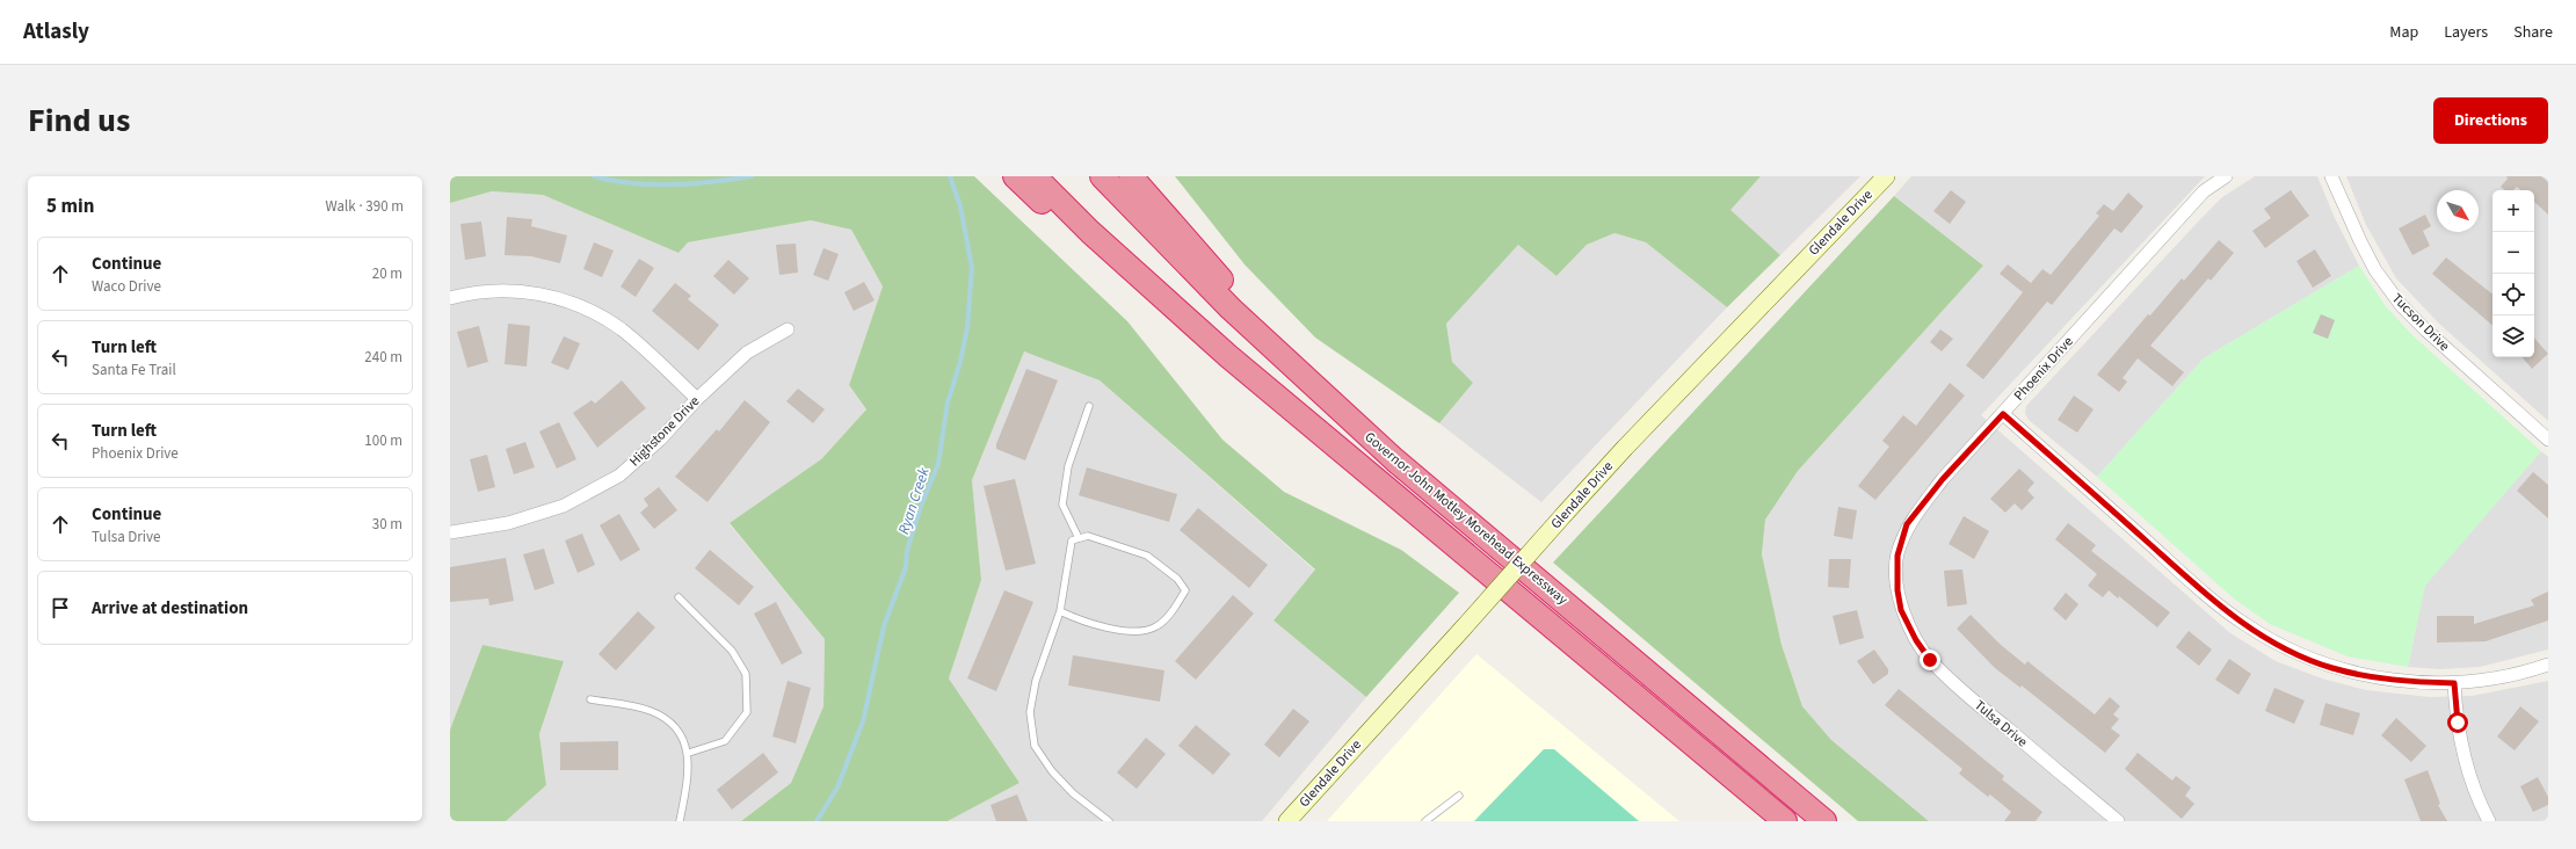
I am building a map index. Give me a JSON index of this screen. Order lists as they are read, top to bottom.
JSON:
{
  "streets": {
    "highway": ["Governor John Motley Morehead Expressway"],
    "street": [
      "Glendale Drive",
      "Tucson Drive",
      "Phoenix Drive",
      "Highstone Drive",
      "Tulsa Drive"
    ]
  },
  "crossings": [
    ["Phoenix Drive", "Tulsa Drive"]
  ],
  "water": ["Ryan Creek"],
  "north": "bottom right",
  "page": {
    "header": "Atlasly",
    "nav": ["Map", "Layers", "Share"],
    "title": "Find us",
    "buttons": "Directions",
    "heading": ["5 min", "Walk · 390 m"],
    "map_buttons": ["+", "−"],
    "list": [
      ["Continue", "Waco Drive", "20 m"],
      ["Turn left", "Santa Fe Trail", "240 m"],
      ["Turn left", "Phoenix Drive", "100 m"],
      ["Continue", "Tulsa Drive", "30 m"],
      "Arrive at destination"
    ]
  }
}
